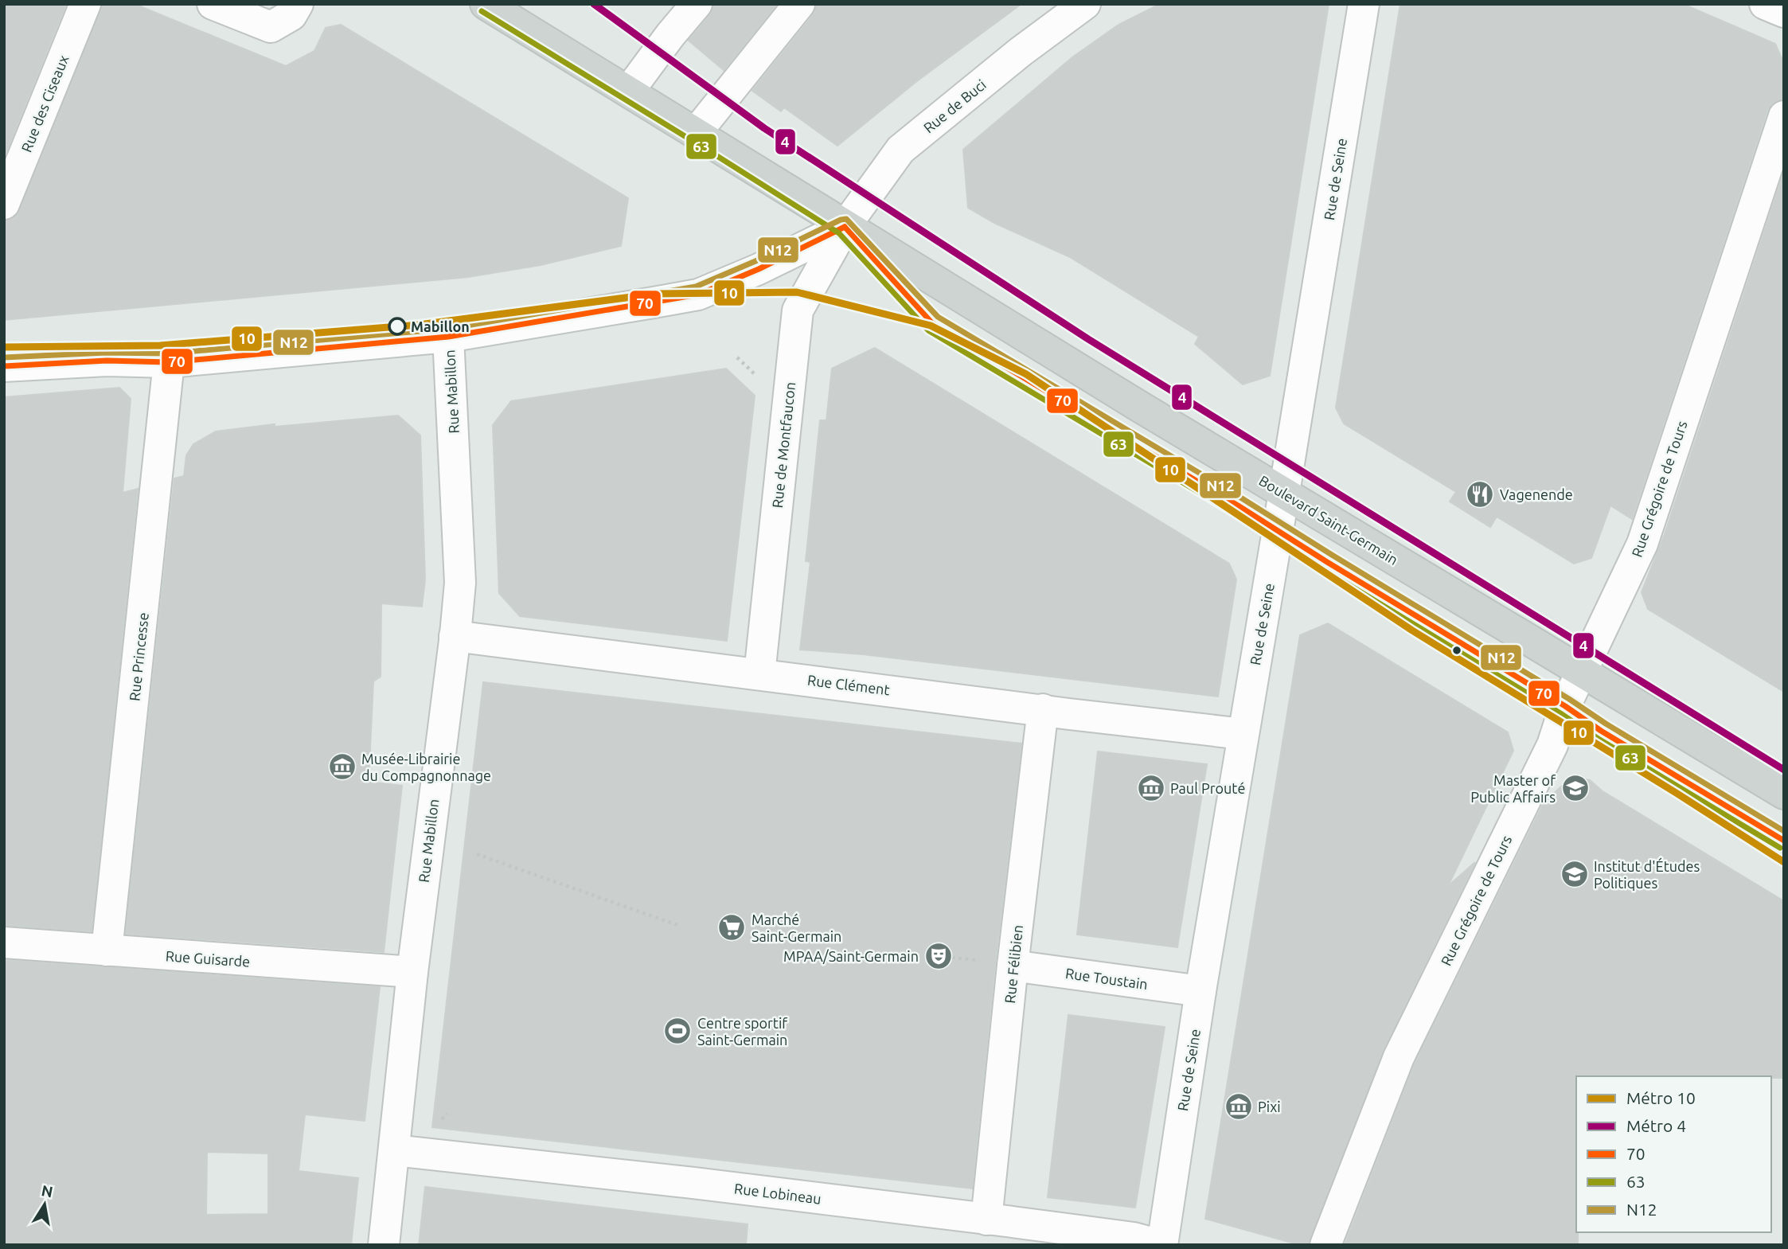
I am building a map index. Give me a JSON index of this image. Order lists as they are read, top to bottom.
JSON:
{
  "streets": {
    "main road": ["Boulevard Saint-Germain"],
    "street": [
      "Rue des Ciseaux",
      "Rue de Buci",
      "Rue de Seine",
      "Rue Mabillon",
      "Rue de Montfaucon",
      "Rue Grégoire de Tours",
      "Rue Princesse",
      "Rue Clément",
      "Rue Guisarde",
      "Rue Félibien",
      "Rue Toustain",
      "Rue Lobineau"
    ]
  },
  "crossings": [
    ["Rue de Buci", "Rue de Montfaucon"],
    ["Rue de Buci", "Boulevard Saint-Germain"],
    ["Rue de Seine", "Boulevard Saint-Germain"],
    ["Rue de Seine", "Rue Clément"],
    ["Rue de Seine", "Rue Toustain"],
    ["Rue de Seine", "Rue Lobineau"],
    ["Rue Mabillon", "Rue Clément"],
    ["Rue Mabillon", "Rue Guisarde"],
    ["Rue Mabillon", "Rue Lobineau"],
    ["Rue de Montfaucon", "Boulevard Saint-Germain"],
    ["Rue de Montfaucon", "Rue Clément"],
    ["Rue Grégoire de Tours", "Boulevard Saint-Germain"],
    ["Rue Princesse", "Rue Guisarde"],
    ["Rue Clément", "Rue Félibien"],
    ["Rue Félibien", "Rue Toustain"],
    ["Rue Félibien", "Rue Lobineau"]
  ],
  "places": {
    "other": ["Mabillon"],
    "restaurant": ["Vagenende"],
    "museum": ["Musée-Librairie du Compagnonnage", "Paul Prouté", "Pixi"],
    "school or university": ["Master of Public Affairs", "Institut d'Études Politiques"],
    "supermarket": ["Marché Saint-Germain"],
    "theatre": ["MPAA/Saint-Germain"],
    "sports": ["Centre sportif Saint-Germain"]
  },
  "lines": [
    "metro line 4",
    "transit line 63",
    "transit line N12",
    "transit line 70",
    "metro line 10"
  ],
  "legend": [
    "Métro 10",
    "Métro 4",
    "70",
    "63",
    "N12"
  ],
  "north": "top"
}
